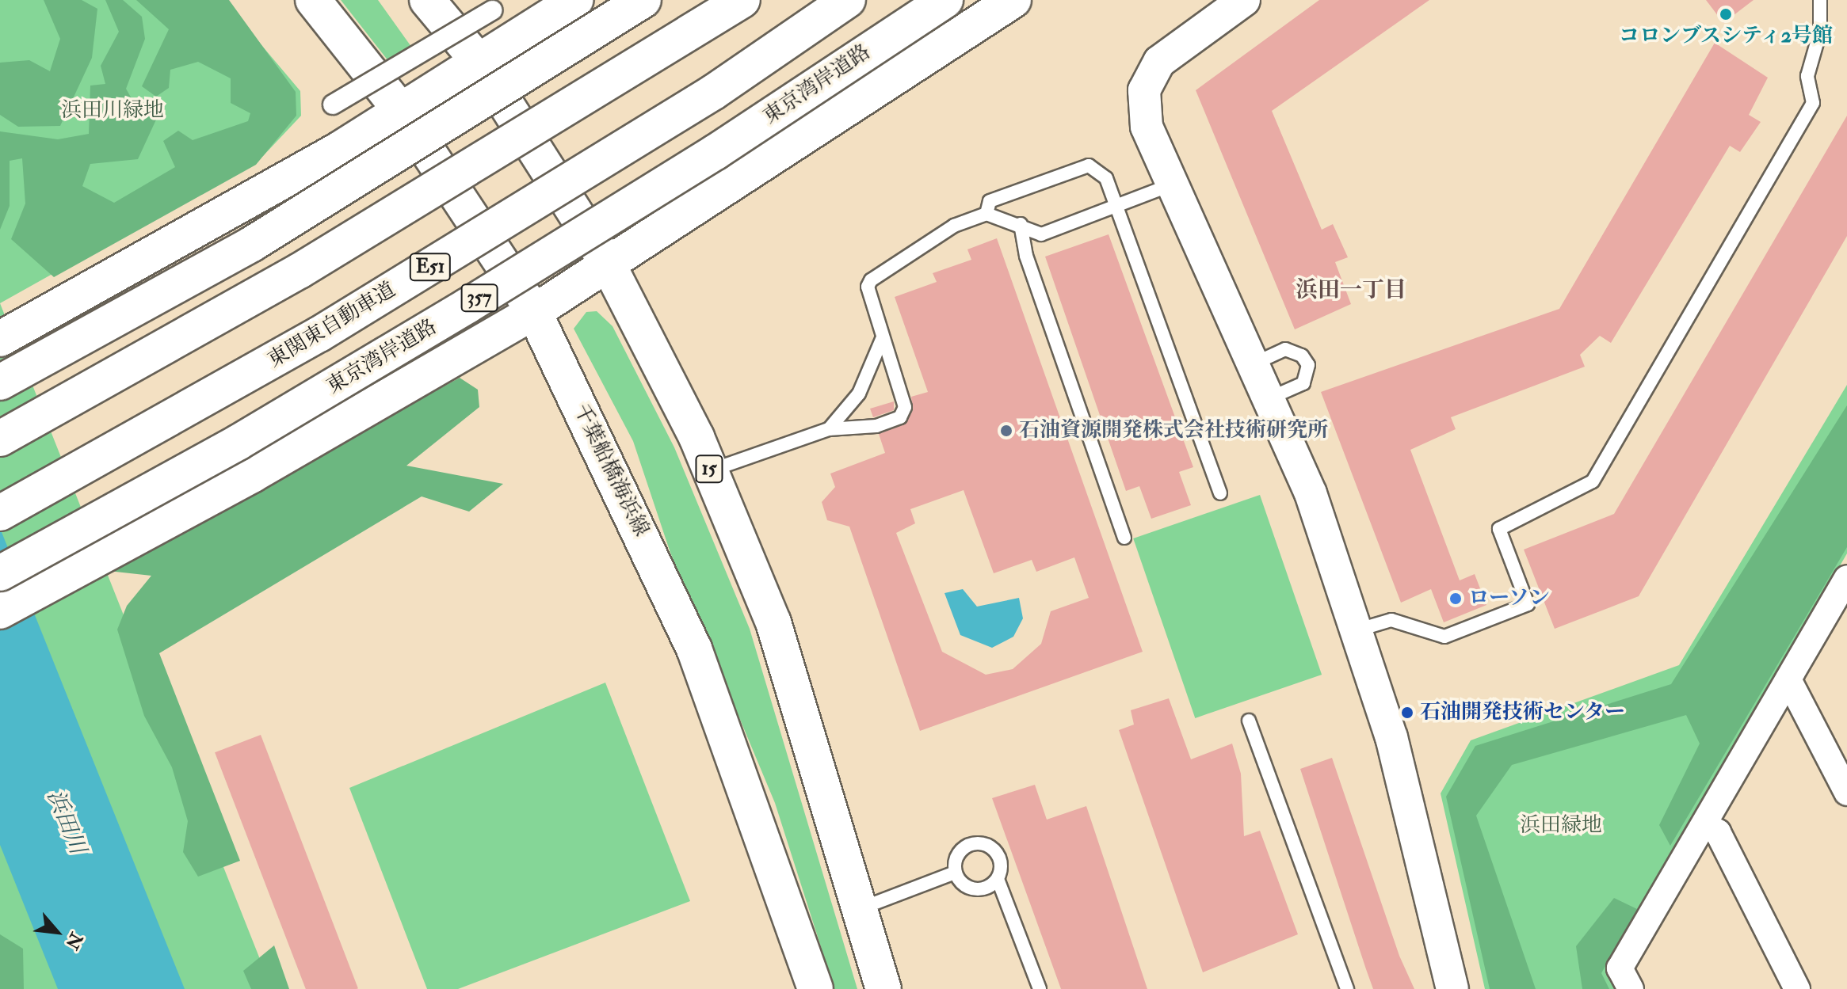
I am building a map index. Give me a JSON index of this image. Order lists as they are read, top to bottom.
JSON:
{
  "streets": {
    "main road": [
      "東京湾岸道路",
      "E51",
      "357",
      "東関東自動車道",
      "15",
      "千葉船橋海浜線"
    ]
  },
  "districts": ["浜田一丁目"],
  "water": ["浜田川"],
  "parks": ["浜田川緑地", "浜田緑地"],
  "places": [
    "コロンブスシティ2号館",
    "石油資源開発株式会社技術研究所",
    "ローソン",
    "石油開発技術センター"
  ],
  "north": "bottom right"
}
